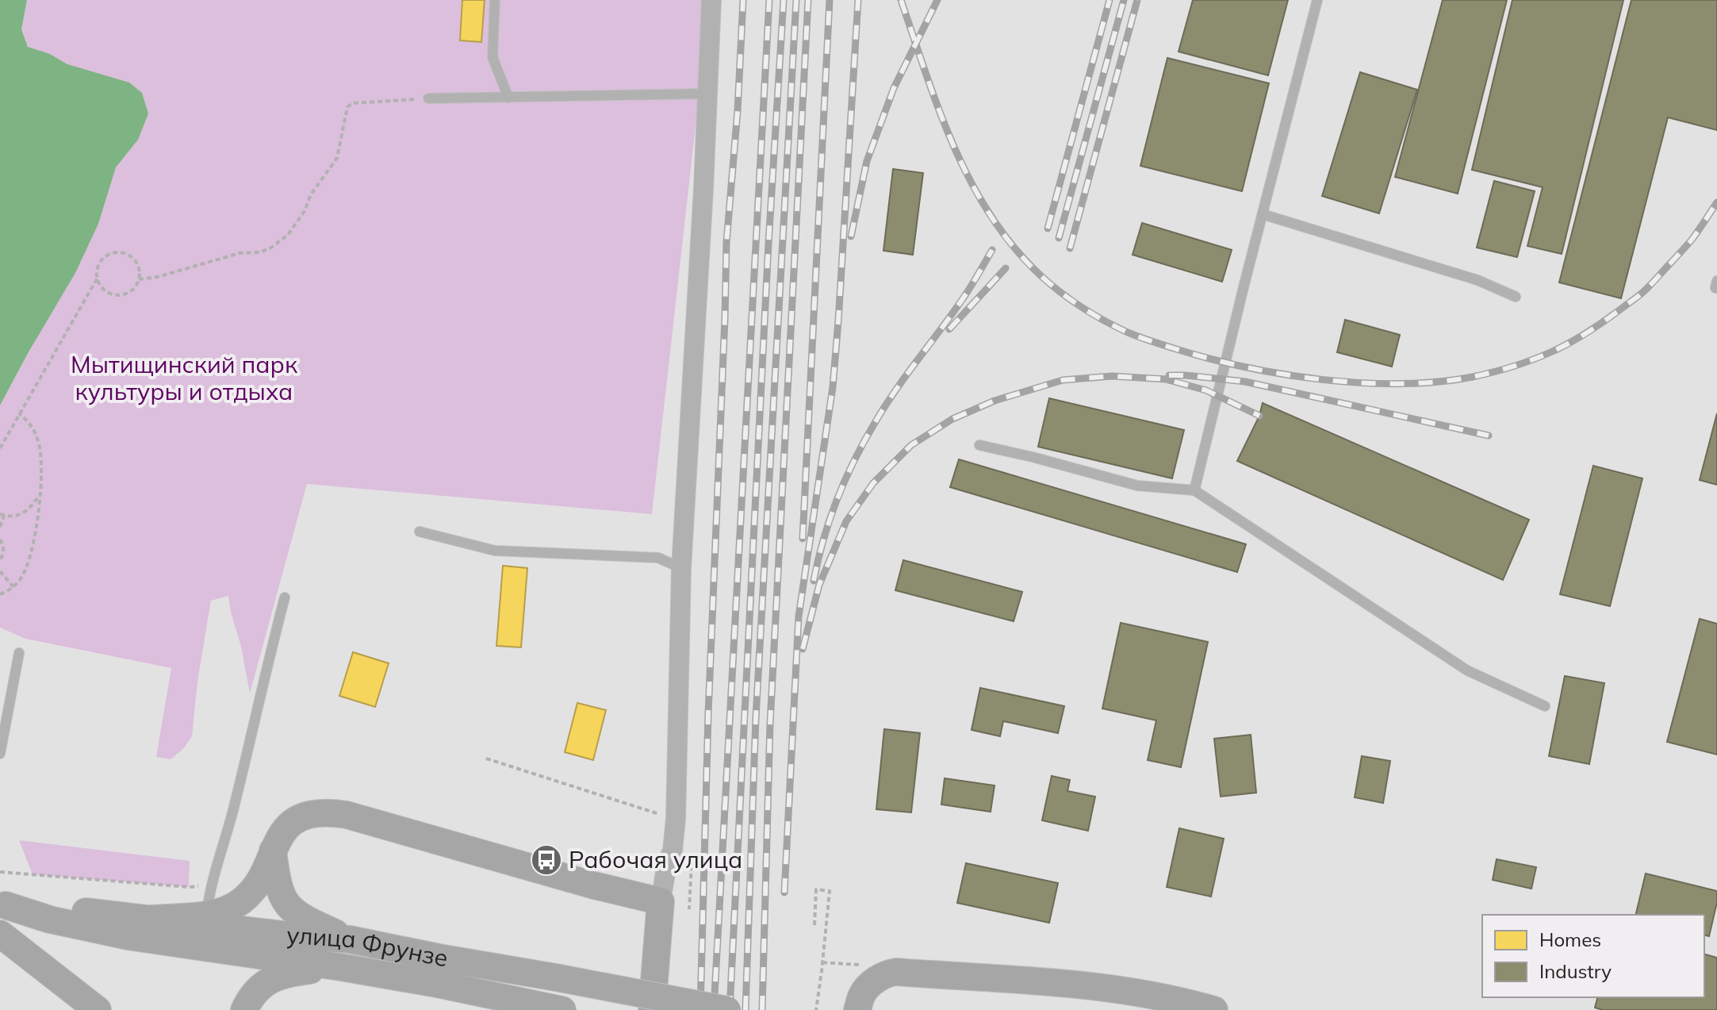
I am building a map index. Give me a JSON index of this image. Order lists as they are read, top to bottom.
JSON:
{
  "streets": {
    "main road": ["улица Фрунзе"]
  },
  "parks": ["Мытищинский парк культуры и отдыха"],
  "places": {
    "bus stop": ["Рабочая улица"]
  },
  "legend": ["Homes", "Industry"]
}
